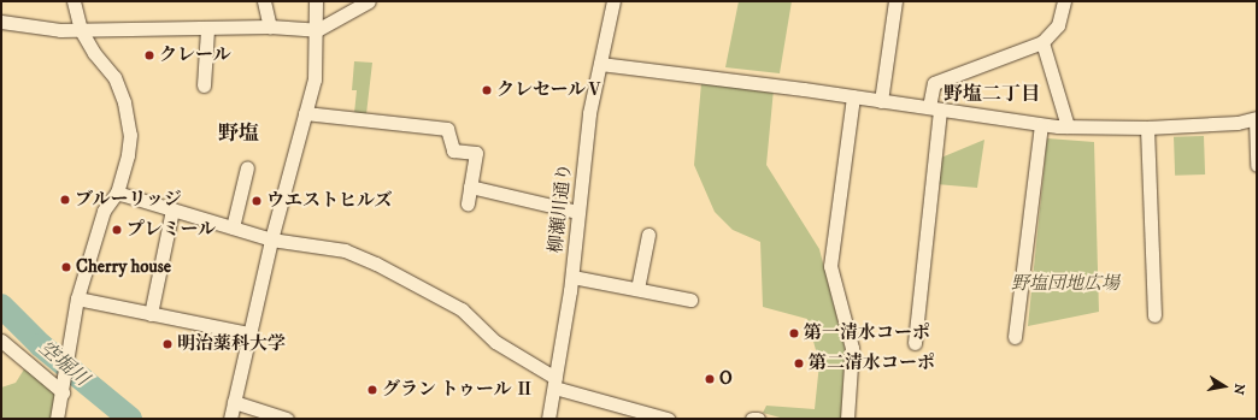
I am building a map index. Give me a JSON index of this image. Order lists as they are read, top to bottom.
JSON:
{
  "streets": {
    "street": ["柳瀬川通り"]
  },
  "districts": ["野塩二丁目", "野塩"],
  "water": ["空堀川"],
  "parks": ["野塩団地広場"],
  "places": [
    "クレール",
    "クレセールⅤ",
    "ブルーリッジ",
    "ウエストヒルズ",
    "プレミール",
    "Cherry house",
    "第一清水コーポ",
    "明治薬科大学",
    "第二清水コーポ",
    "O",
    "グラン トゥール Ⅱ"
  ],
  "north": "right"
}
